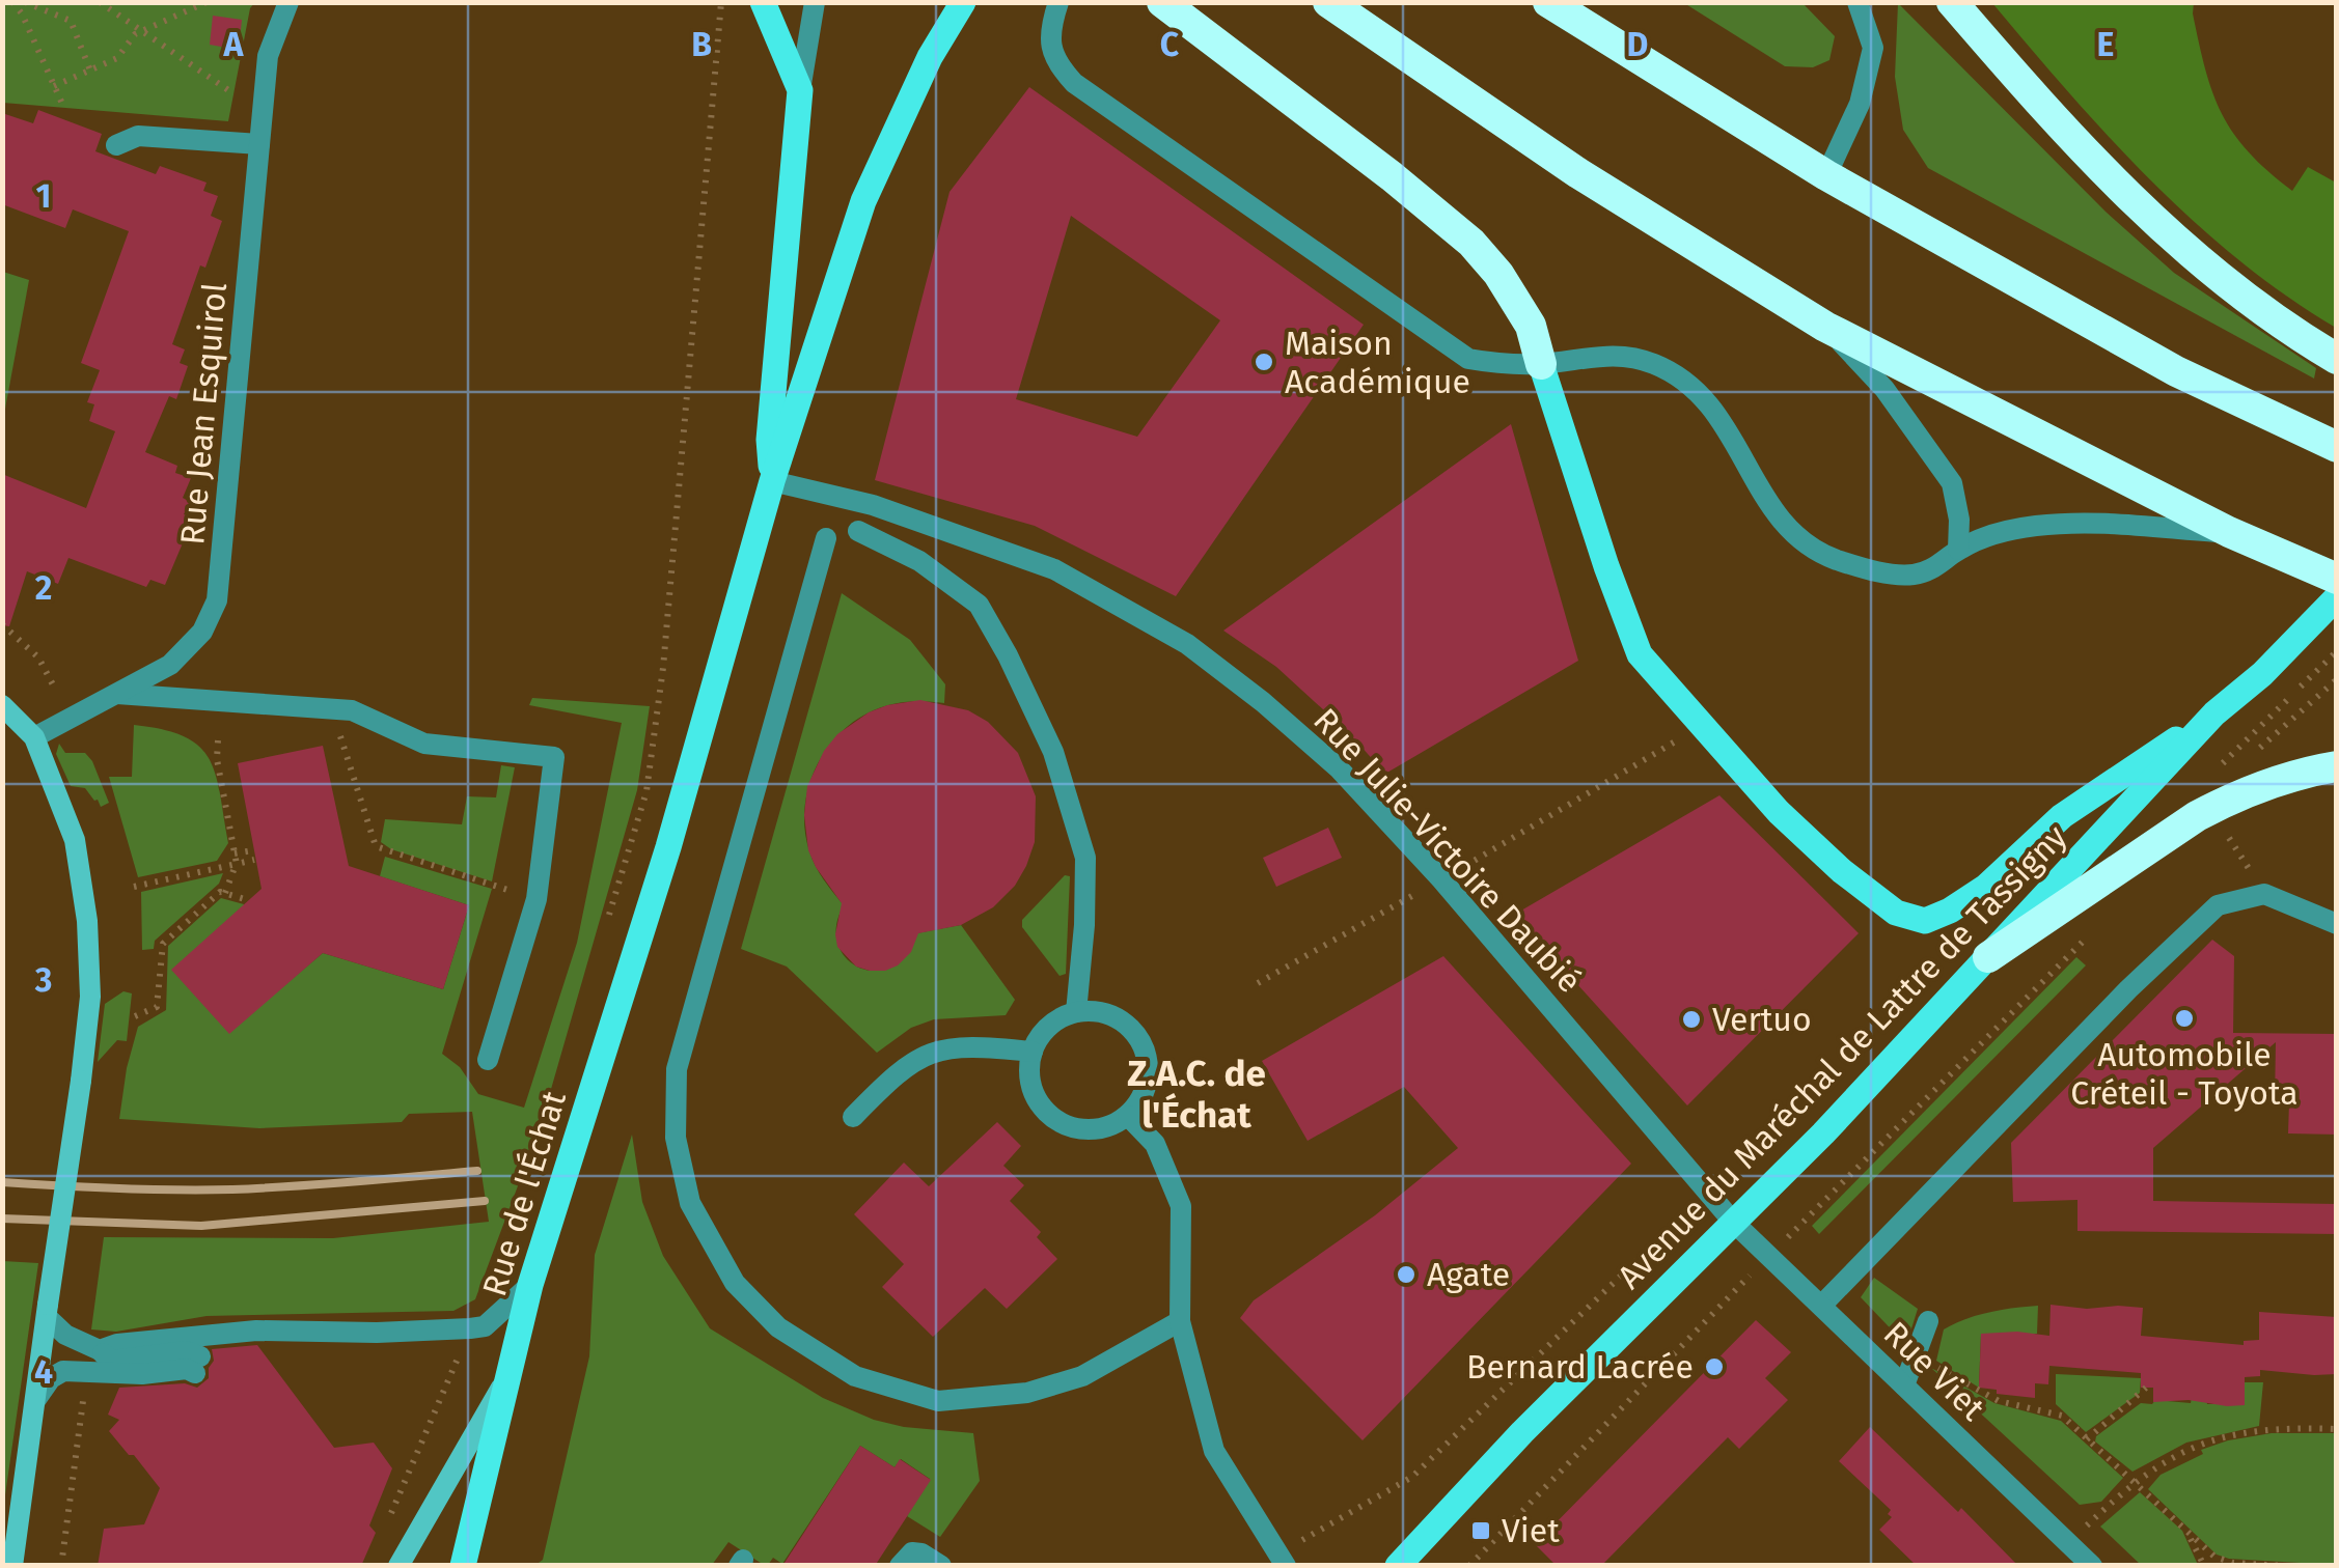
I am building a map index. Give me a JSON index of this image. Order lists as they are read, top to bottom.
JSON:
{
  "streets": {
    "main road": ["Avenue du Maréchal de Lattre de Tassigny", "Rue de l'Échat"],
    "street": ["Rue Jean Esquirol", "Rue Julie-Victoire Daubié", "Rue Viet"]
  },
  "crossings": [
    ["Rue Julie-Victoire Daubié", "Avenue du Maréchal de Lattre de Tassigny"],
    ["Rue Julie-Victoire Daubié", "Rue de l'Échat"],
    ["Rue Julie-Victoire Daubié", "Rue Viet"],
    ["Avenue du Maréchal de Lattre de Tassigny", "Rue Viet"]
  ],
  "districts": ["Z.A.C. de l'Échat"],
  "places": {
    "other": [
      "Maison Académique",
      "Automobile Créteil - Toyota",
      "Vertuo",
      "Agate",
      "Bernard Lacrée"
    ],
    "transit": ["Viet"]
  },
  "grid": {
    "columns": [
      "A",
      "B",
      "C",
      "D",
      "E"
    ],
    "rows": [
      "1",
      "2",
      "3",
      "4"
    ]
  }
}
